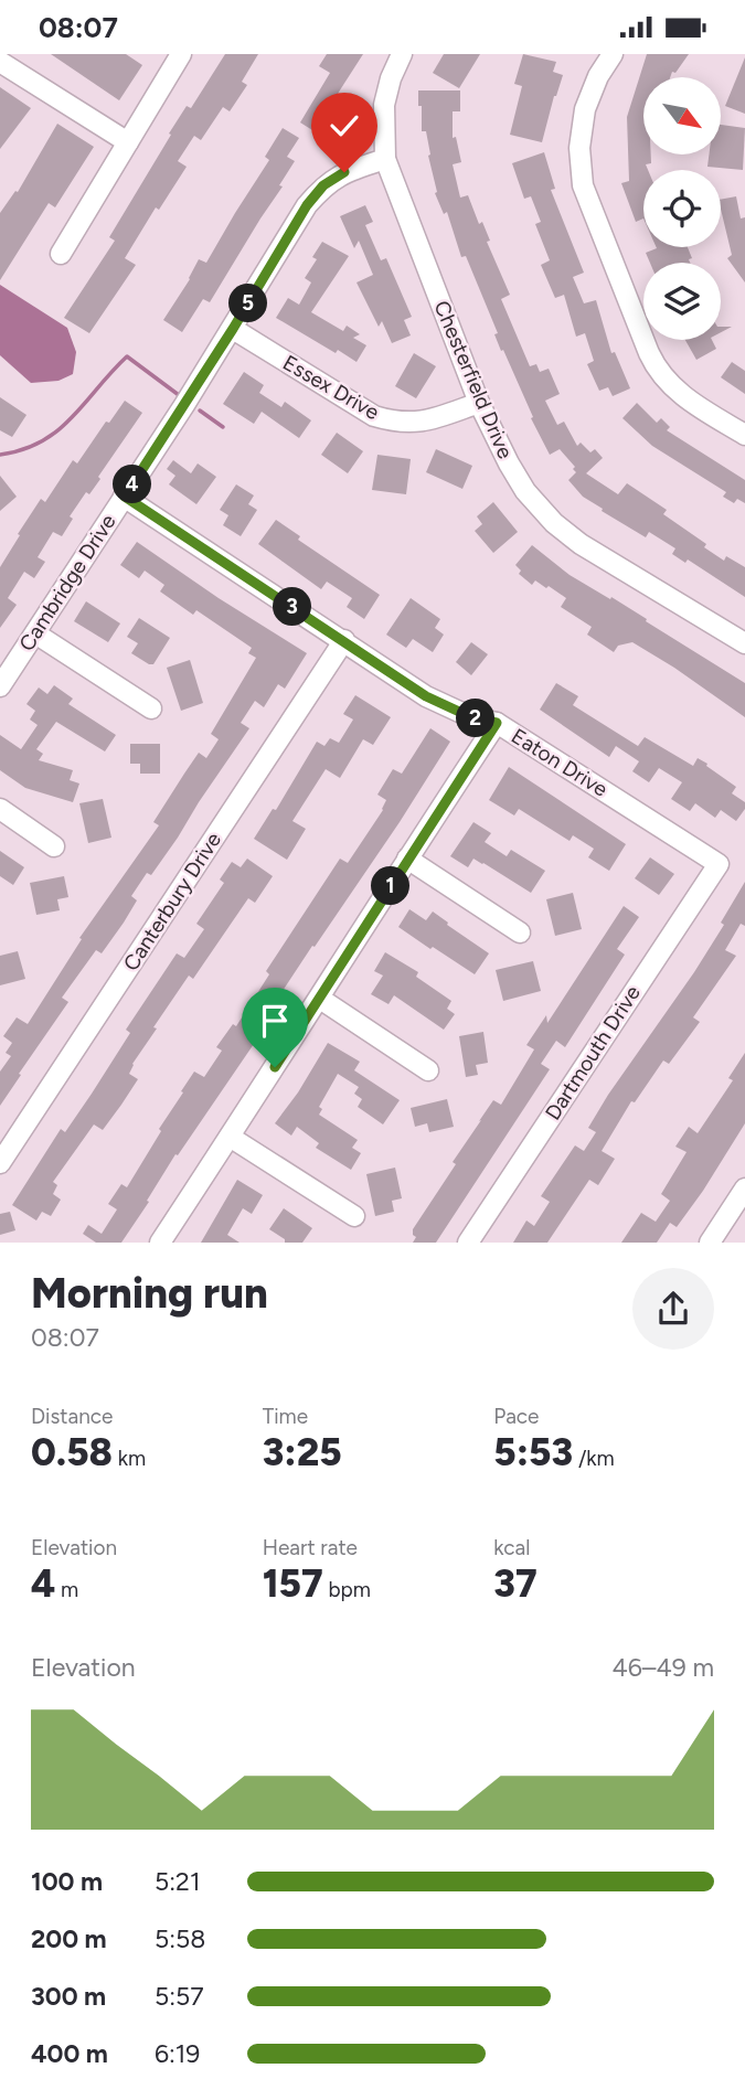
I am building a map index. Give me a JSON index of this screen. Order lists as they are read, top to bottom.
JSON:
{
  "streets": {
    "street": [
      "Chesterfield Drive",
      "Essex Drive",
      "Cambridge Drive",
      "Eaton Drive",
      "Canterbury Drive",
      "Dartmouth Drive"
    ]
  },
  "crossings": [
    ["Chesterfield Drive", "Essex Drive"],
    ["Chesterfield Drive", "Cambridge Drive"],
    ["Essex Drive", "Cambridge Drive"],
    ["Cambridge Drive", "Eaton Drive"],
    ["Eaton Drive", "Canterbury Drive"],
    ["Eaton Drive", "Dartmouth Drive"]
  ],
  "north": "bottom right",
  "page": {
    "status": "08:07",
    "pins": [
      "5",
      "4",
      "3",
      "2",
      "1"
    ],
    "heading": ["Morning run", "08:07"],
    "stats": [
      ["Distance", "0.58 km"],
      ["Time", "3:25"],
      ["Pace", "5:53 /km"],
      ["Elevation", "4 m"],
      ["Heart rate", "157 bpm"],
      ["kcal", "37"]
    ],
    "chart": ["Elevation", "46–49 m"],
    "list": [
      {
        "name": "100 m",
        "note": "5:21"
      },
      {
        "name": "200 m",
        "note": "5:58"
      },
      {
        "name": "300 m",
        "note": "5:57"
      },
      {
        "name": "400 m",
        "note": "6:19"
      }
    ]
  }
}
